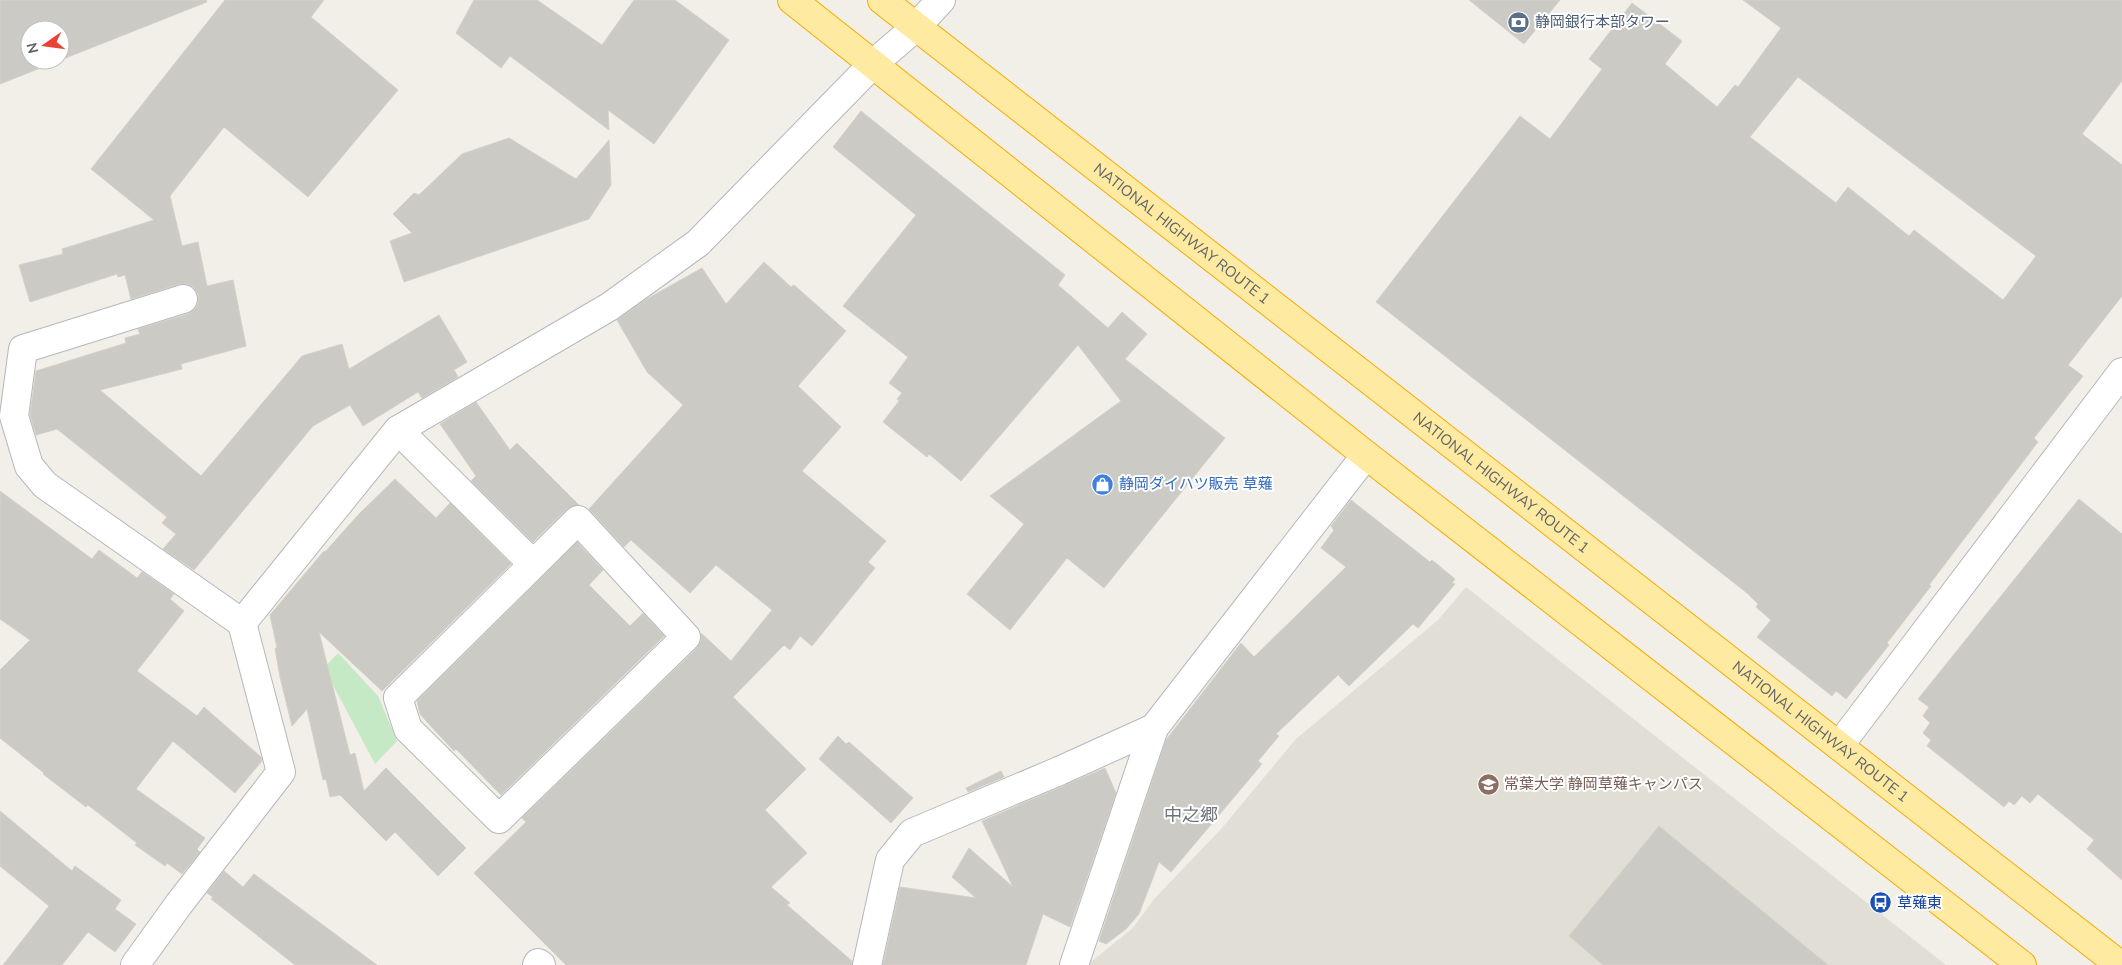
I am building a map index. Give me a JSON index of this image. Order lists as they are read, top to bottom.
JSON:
{
  "streets": {
    "highway": ["NATIONAL HIGHWAY ROUTE 1"]
  },
  "districts": ["中之郷"],
  "places": {
    "bank": ["静岡銀行本部タワー"],
    "shop": ["静岡ダイハツ販売 草薙"],
    "school or university": ["常葉大学 静岡草薙キャンパス"],
    "bus stop": ["草薙東"]
  },
  "north": "left"
}
